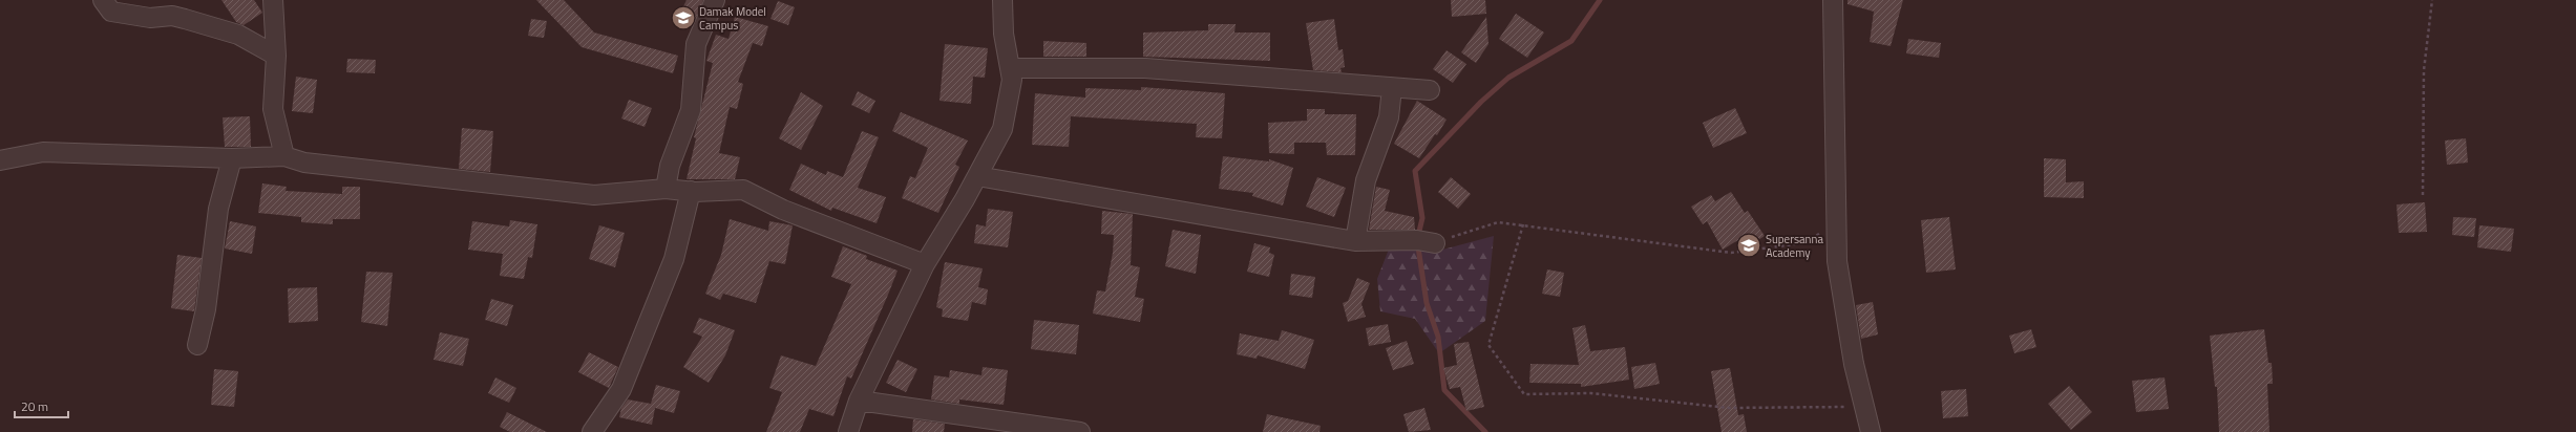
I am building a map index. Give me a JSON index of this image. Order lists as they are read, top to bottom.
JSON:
{
  "places": {
    "school or university": ["Damak Model Campus", "Supersanna Academy"]
  },
  "scale_bar": "20 m"
}
